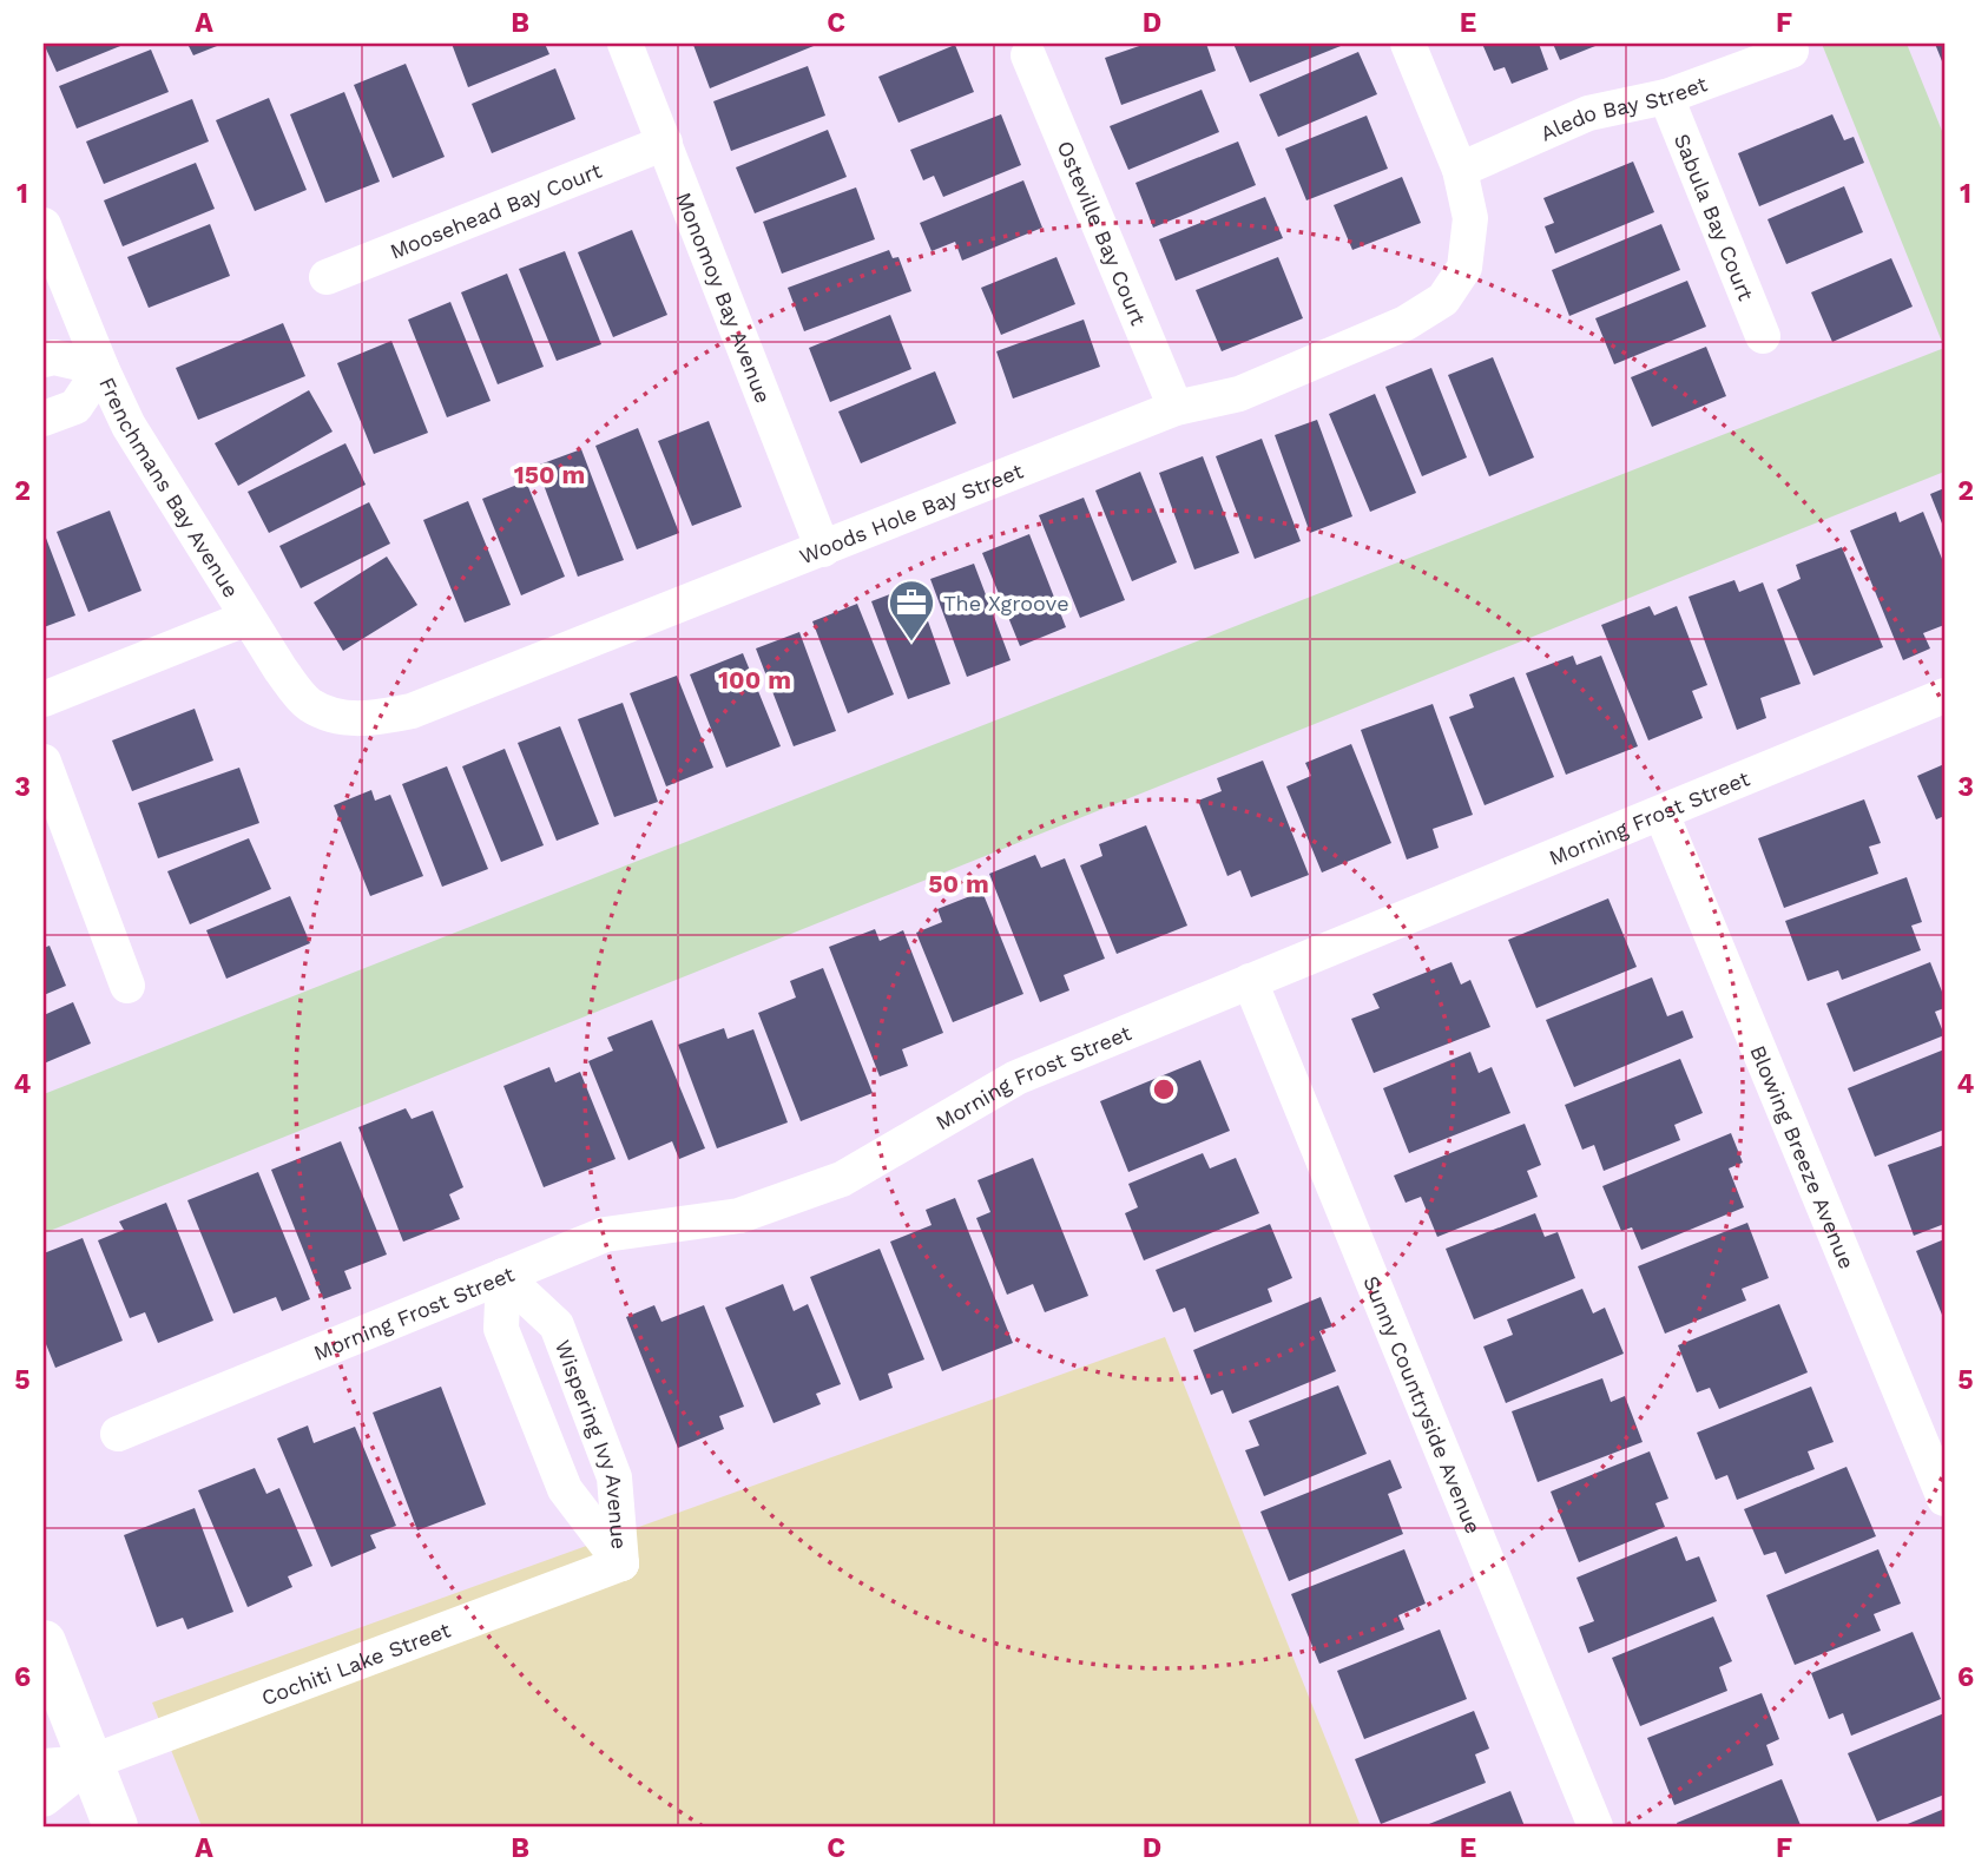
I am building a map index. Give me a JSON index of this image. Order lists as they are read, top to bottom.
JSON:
{
  "streets": {
    "street": [
      "Aledo Bay Street",
      "Moosehead Bay Court",
      "Sabula Bay Court",
      "Osteville Bay Court",
      "Monomoy Bay Avenue",
      "Frenchmans Bay Avenue",
      "Woods Hole Bay Street",
      "Morning Frost Street",
      "Blowing Breeze Avenue",
      "Sunny Countryside Avenue",
      "Wispering Ivy Avenue",
      "Cochiti Lake Street"
    ]
  },
  "crossings": [
    ["Aledo Bay Street", "Sabula Bay Court"],
    ["Aledo Bay Street", "Woods Hole Bay Street"],
    ["Moosehead Bay Court", "Monomoy Bay Avenue"],
    ["Osteville Bay Court", "Woods Hole Bay Street"],
    ["Monomoy Bay Avenue", "Woods Hole Bay Street"],
    ["Frenchmans Bay Avenue", "Woods Hole Bay Street"],
    ["Morning Frost Street", "Blowing Breeze Avenue"],
    ["Morning Frost Street", "Sunny Countryside Avenue"],
    ["Morning Frost Street", "Wispering Ivy Avenue"],
    ["Wispering Ivy Avenue", "Cochiti Lake Street"]
  ],
  "places": {
    "office": ["The Xgroove"]
  },
  "grid": {
    "columns": [
      "A",
      "B",
      "C",
      "D",
      "E",
      "F"
    ],
    "rows": [
      "1",
      "2",
      "3",
      "4",
      "5",
      "6"
    ]
  },
  "rings": ["150 m", "100 m", "50 m"]
}
